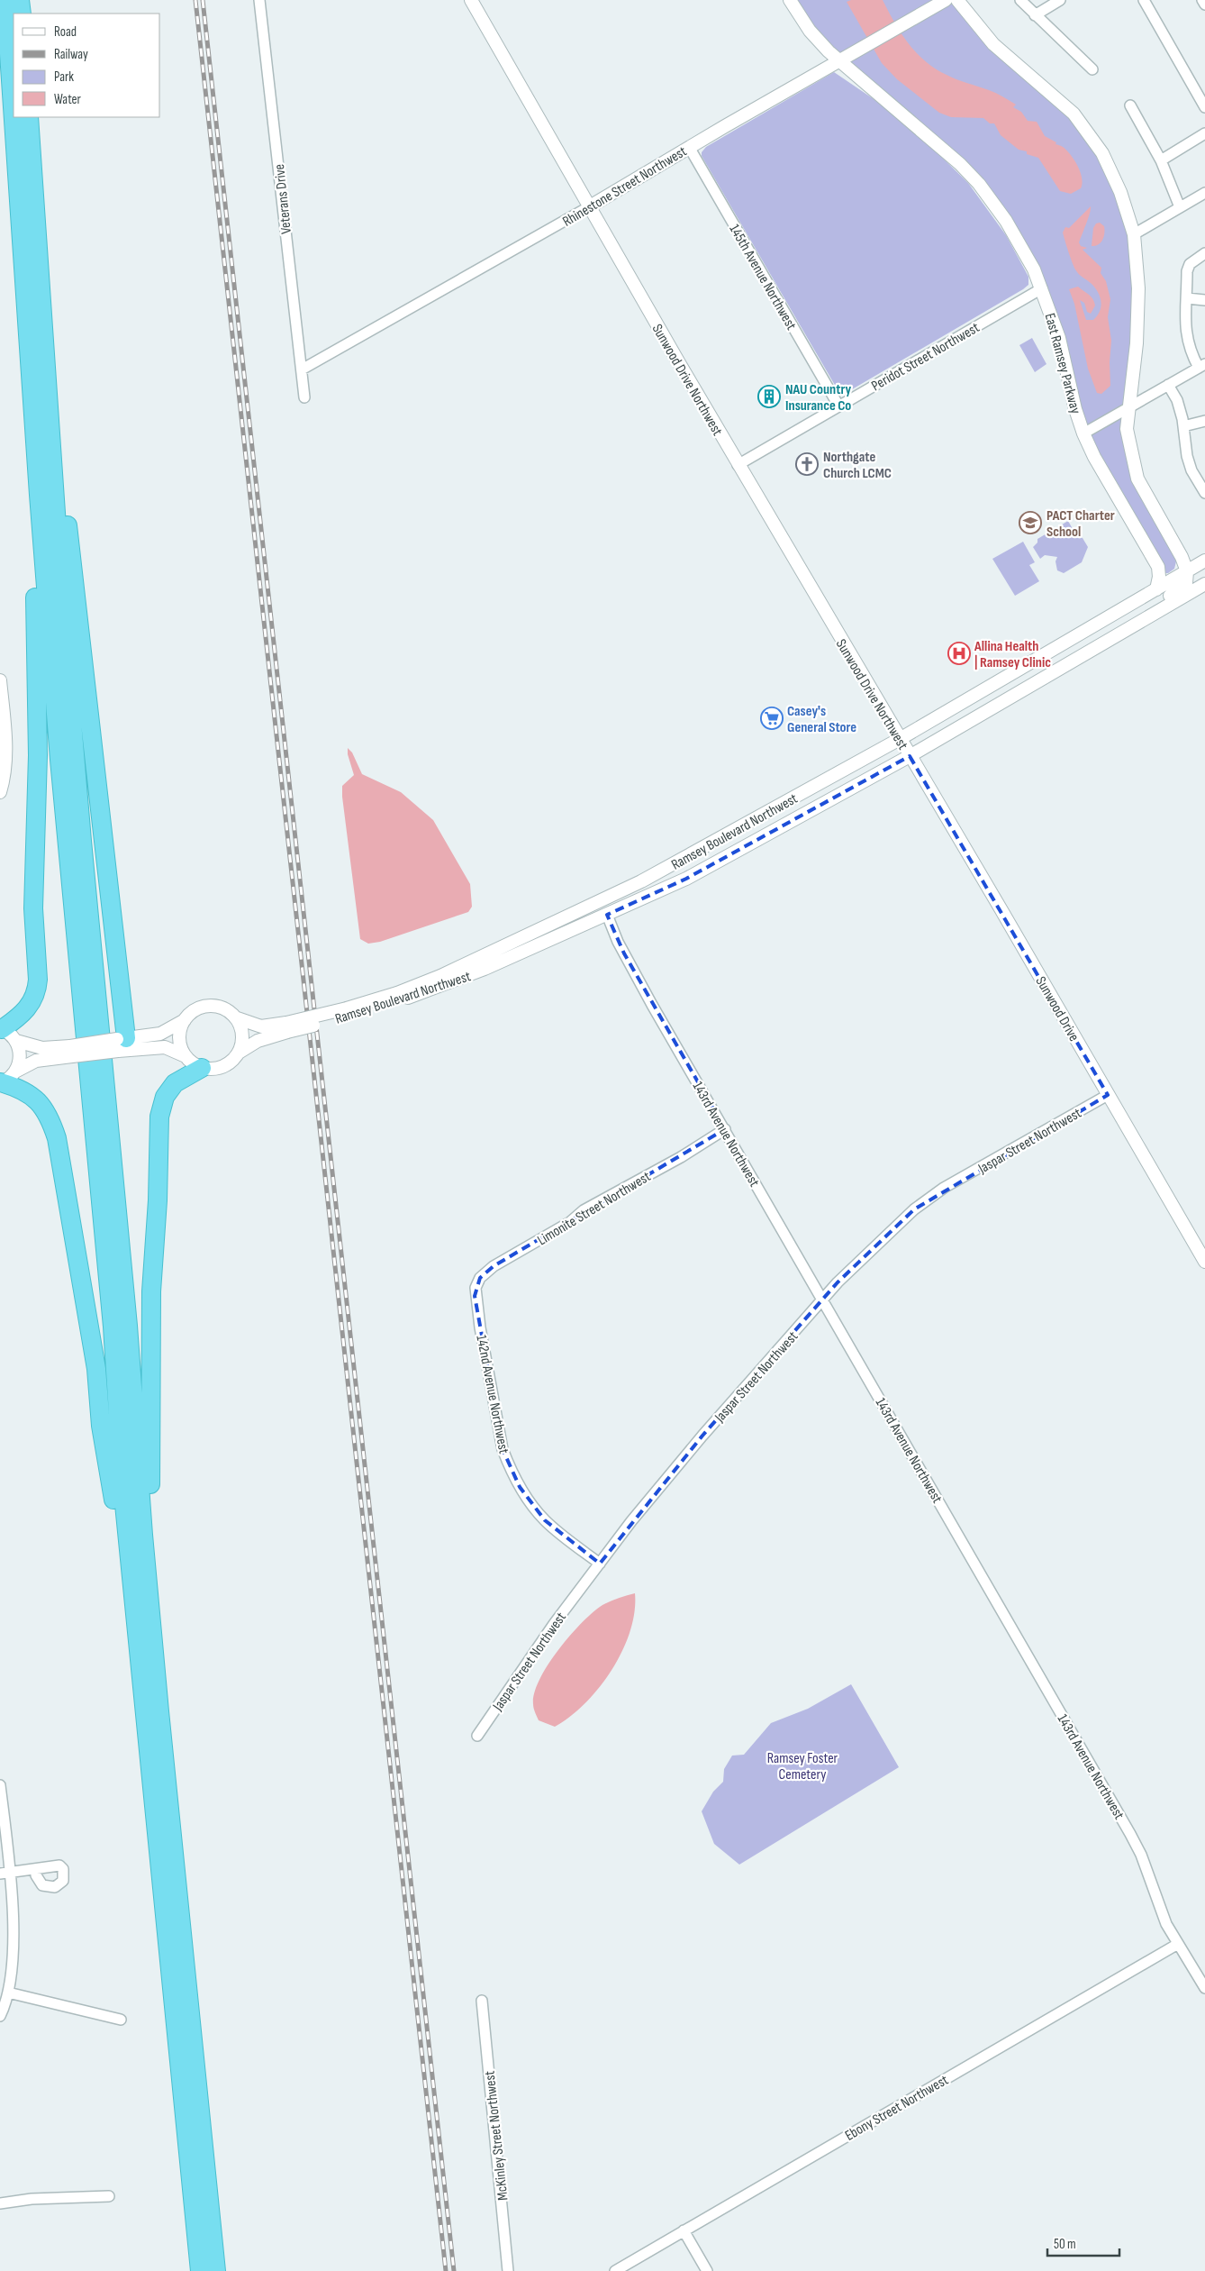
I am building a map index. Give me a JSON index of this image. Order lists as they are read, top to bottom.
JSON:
{
  "streets": {
    "street": [
      "Rhinestone Street Northwest",
      "Veterans Drive",
      "145th Avenue Northwest",
      "Peridot Street Northwest",
      "East Ramsey Parkway",
      "Sunwood Drive Northwest",
      "Ramsey Boulevard Northwest",
      "Sunwood Drive",
      "143rd Avenue Northwest",
      "Jaspar Street Northwest",
      "Limonite Street Northwest",
      "142nd Avenue Northwest",
      "Ebony Street Northwest",
      "McKinley Street Northwest"
    ]
  },
  "crossings": [
    ["Rhinestone Street Northwest", "Veterans Drive"],
    ["Rhinestone Street Northwest", "145th Avenue Northwest"],
    ["Rhinestone Street Northwest", "East Ramsey Parkway"],
    ["Rhinestone Street Northwest", "Sunwood Drive Northwest"],
    ["145th Avenue Northwest", "Peridot Street Northwest"],
    ["Peridot Street Northwest", "East Ramsey Parkway"],
    ["Peridot Street Northwest", "Sunwood Drive Northwest"],
    ["East Ramsey Parkway", "Ramsey Boulevard Northwest"],
    ["Sunwood Drive Northwest", "Ramsey Boulevard Northwest"],
    ["Sunwood Drive Northwest", "Sunwood Drive"],
    ["Ramsey Boulevard Northwest", "Sunwood Drive"],
    ["Ramsey Boulevard Northwest", "143rd Avenue Northwest"],
    ["Sunwood Drive", "Jaspar Street Northwest"],
    ["143rd Avenue Northwest", "Jaspar Street Northwest"],
    ["143rd Avenue Northwest", "Limonite Street Northwest"],
    ["143rd Avenue Northwest", "Ebony Street Northwest"],
    ["Jaspar Street Northwest", "142nd Avenue Northwest"],
    ["Limonite Street Northwest", "142nd Avenue Northwest"]
  ],
  "parks": ["Ramsey Foster Cemetery"],
  "places": {
    "building": ["NAU Country Insurance Co"],
    "church": ["Northgate Church LCMC"],
    "school or university": ["PACT Charter School"],
    "hospital": ["Allina Health | Ramsey Clinic"],
    "supermarket": ["Casey's General Store"]
  },
  "legend": [
    "Road",
    "Railway",
    "Park",
    "Water"
  ],
  "scale_bar": "50 m"
}
